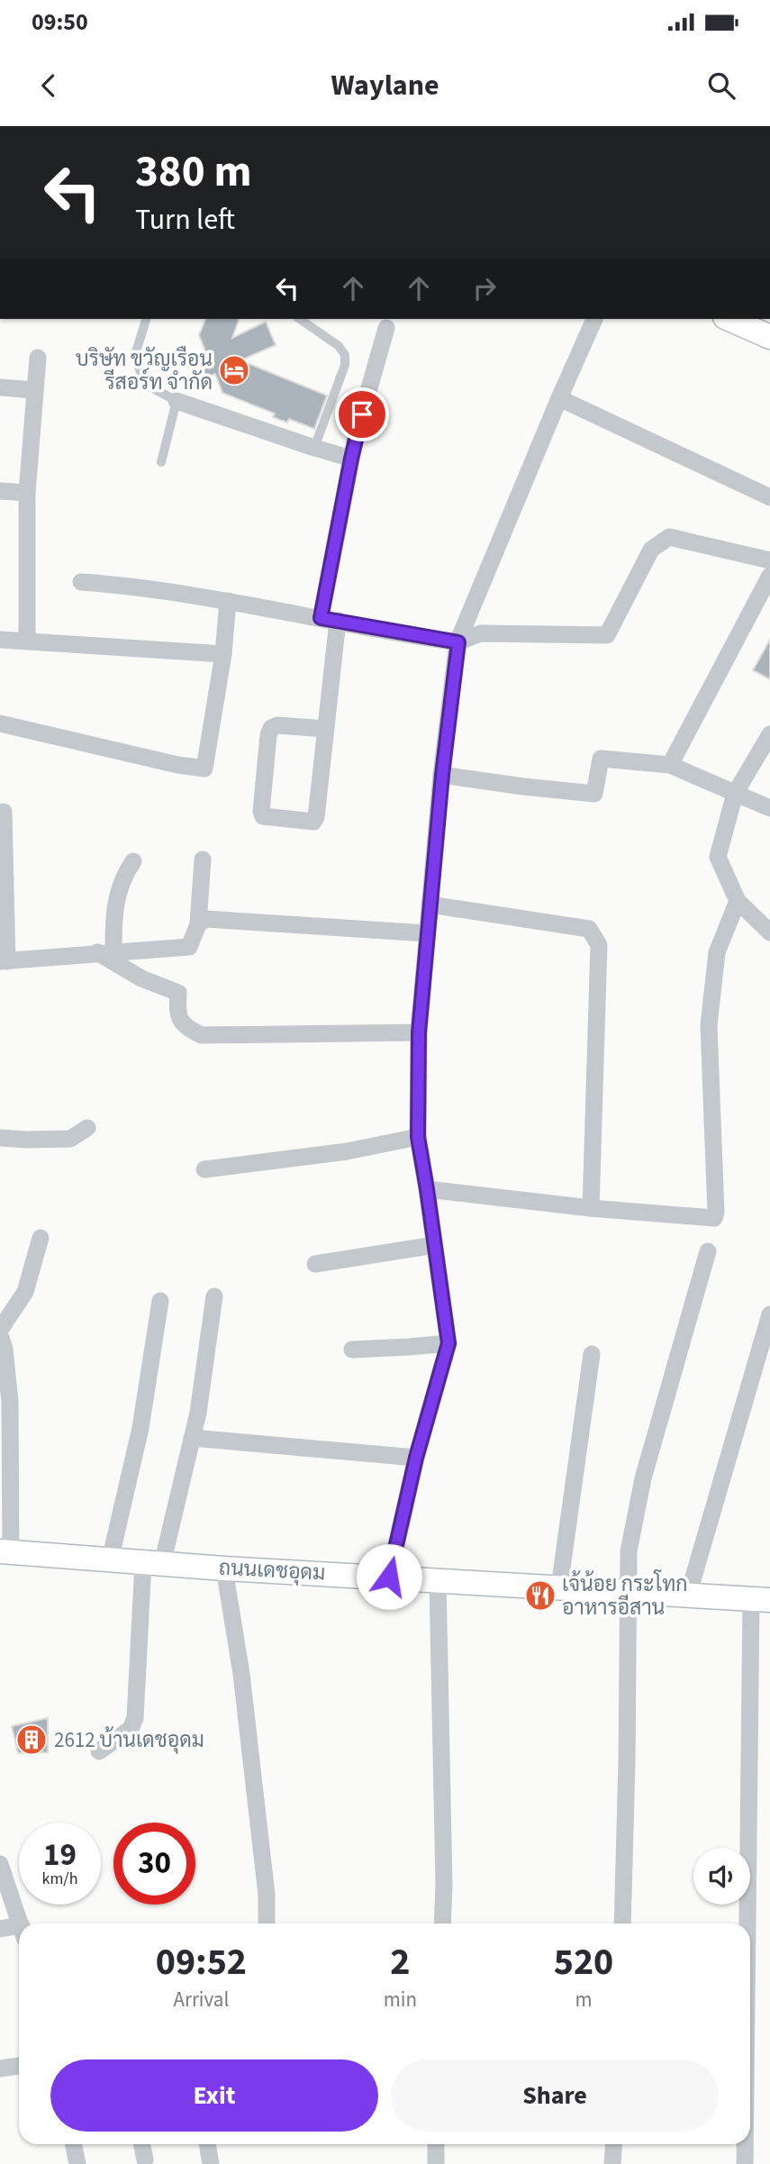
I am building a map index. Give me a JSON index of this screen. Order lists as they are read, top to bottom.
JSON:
{
  "streets": {
    "main road": ["ถนนเดชอุดม"]
  },
  "places": {
    "hotel": ["บริษัท ขวัญเรือน รีสอร์ท จำกัด"],
    "restaurant": ["เจ้น้อย กระโทก อาหารอีสาน"],
    "building": ["2612 บ้านเดชอุดม"]
  },
  "page": {
    "status": "09:50",
    "header": "Waylane",
    "turn": ["380 m", "Turn left"],
    "speed": "19 km/h",
    "limit": "30",
    "eta": [
      "09:52",
      "Arrival",
      "2",
      "min",
      "520",
      "m"
    ],
    "buttons": ["Exit", "Share"]
  }
}
